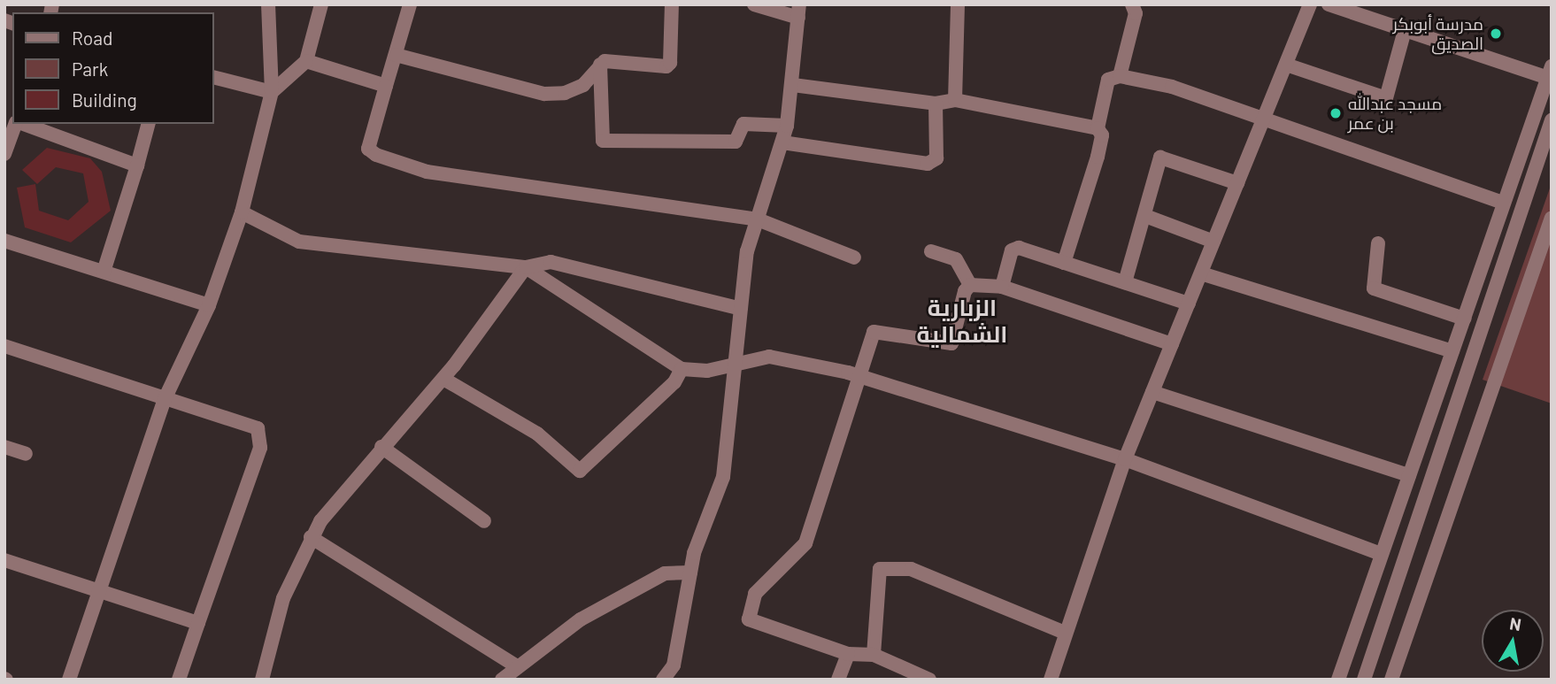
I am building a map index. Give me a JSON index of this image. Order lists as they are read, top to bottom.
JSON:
{
  "districts": ["الزبارية الشمالية"],
  "places": ["مدرسة أبوبكر الصديق", "مسجد عبدالله بن عمر"],
  "legend": ["Road", "Park", "Building"],
  "north": "top"
}
